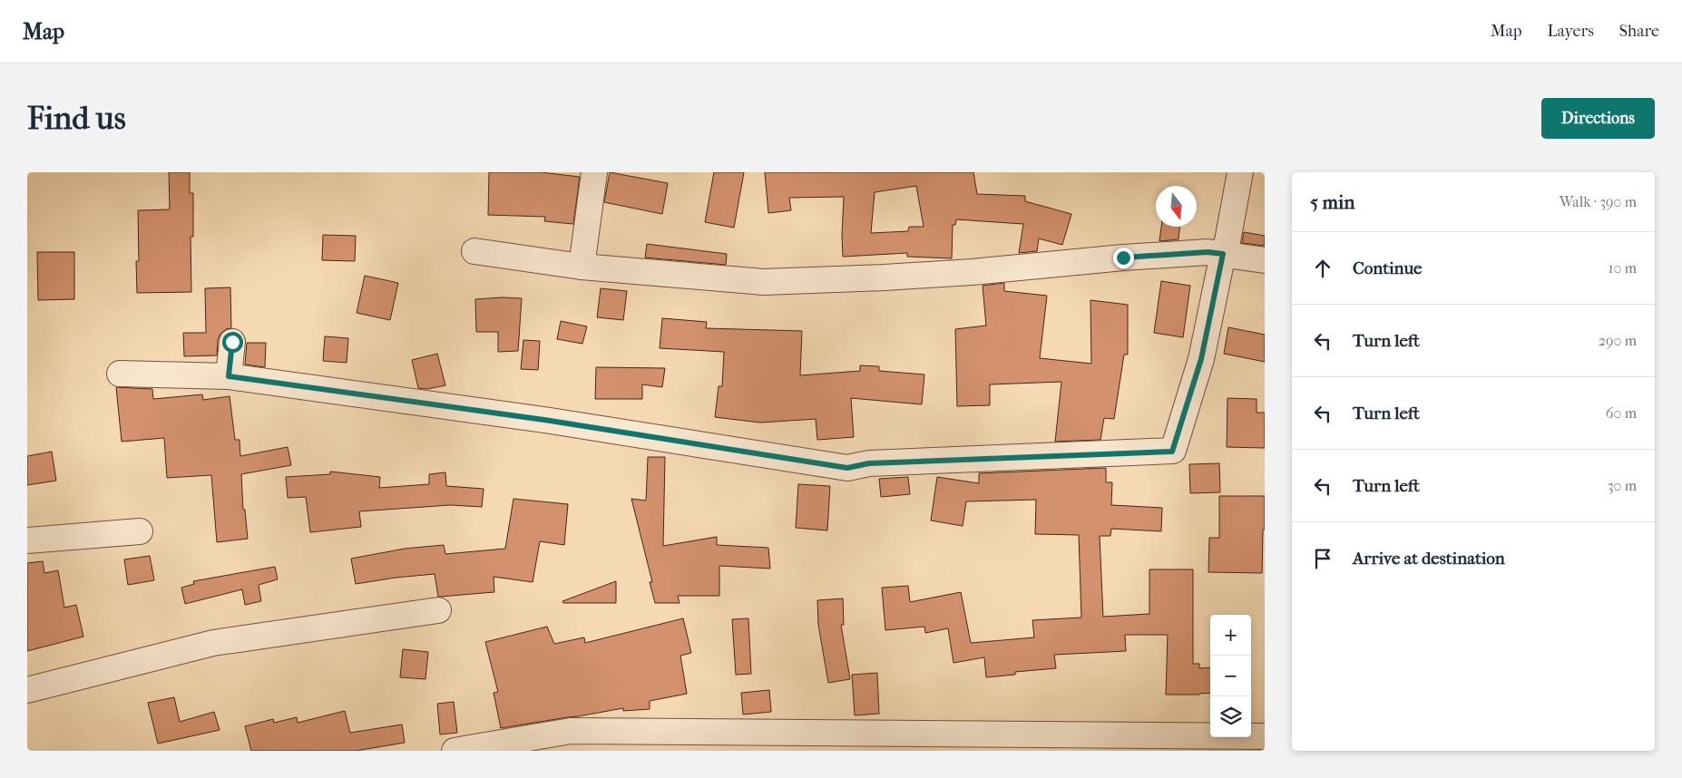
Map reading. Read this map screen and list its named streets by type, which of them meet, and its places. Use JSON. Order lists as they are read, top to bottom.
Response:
{
  "north": "bottom",
  "page": {
    "header": "Map",
    "nav": ["Map", "Layers", "Share"],
    "buttons": "Directions",
    "title": "Find us",
    "heading": ["5 min", "Walk · 390 m"],
    "list": [
      ["Continue", "10 m"],
      ["Turn left", "290 m"],
      ["Turn left", "60 m"],
      ["Turn left", "30 m"],
      "Arrive at destination"
    ],
    "map_buttons": ["+", "−"]
  }
}
